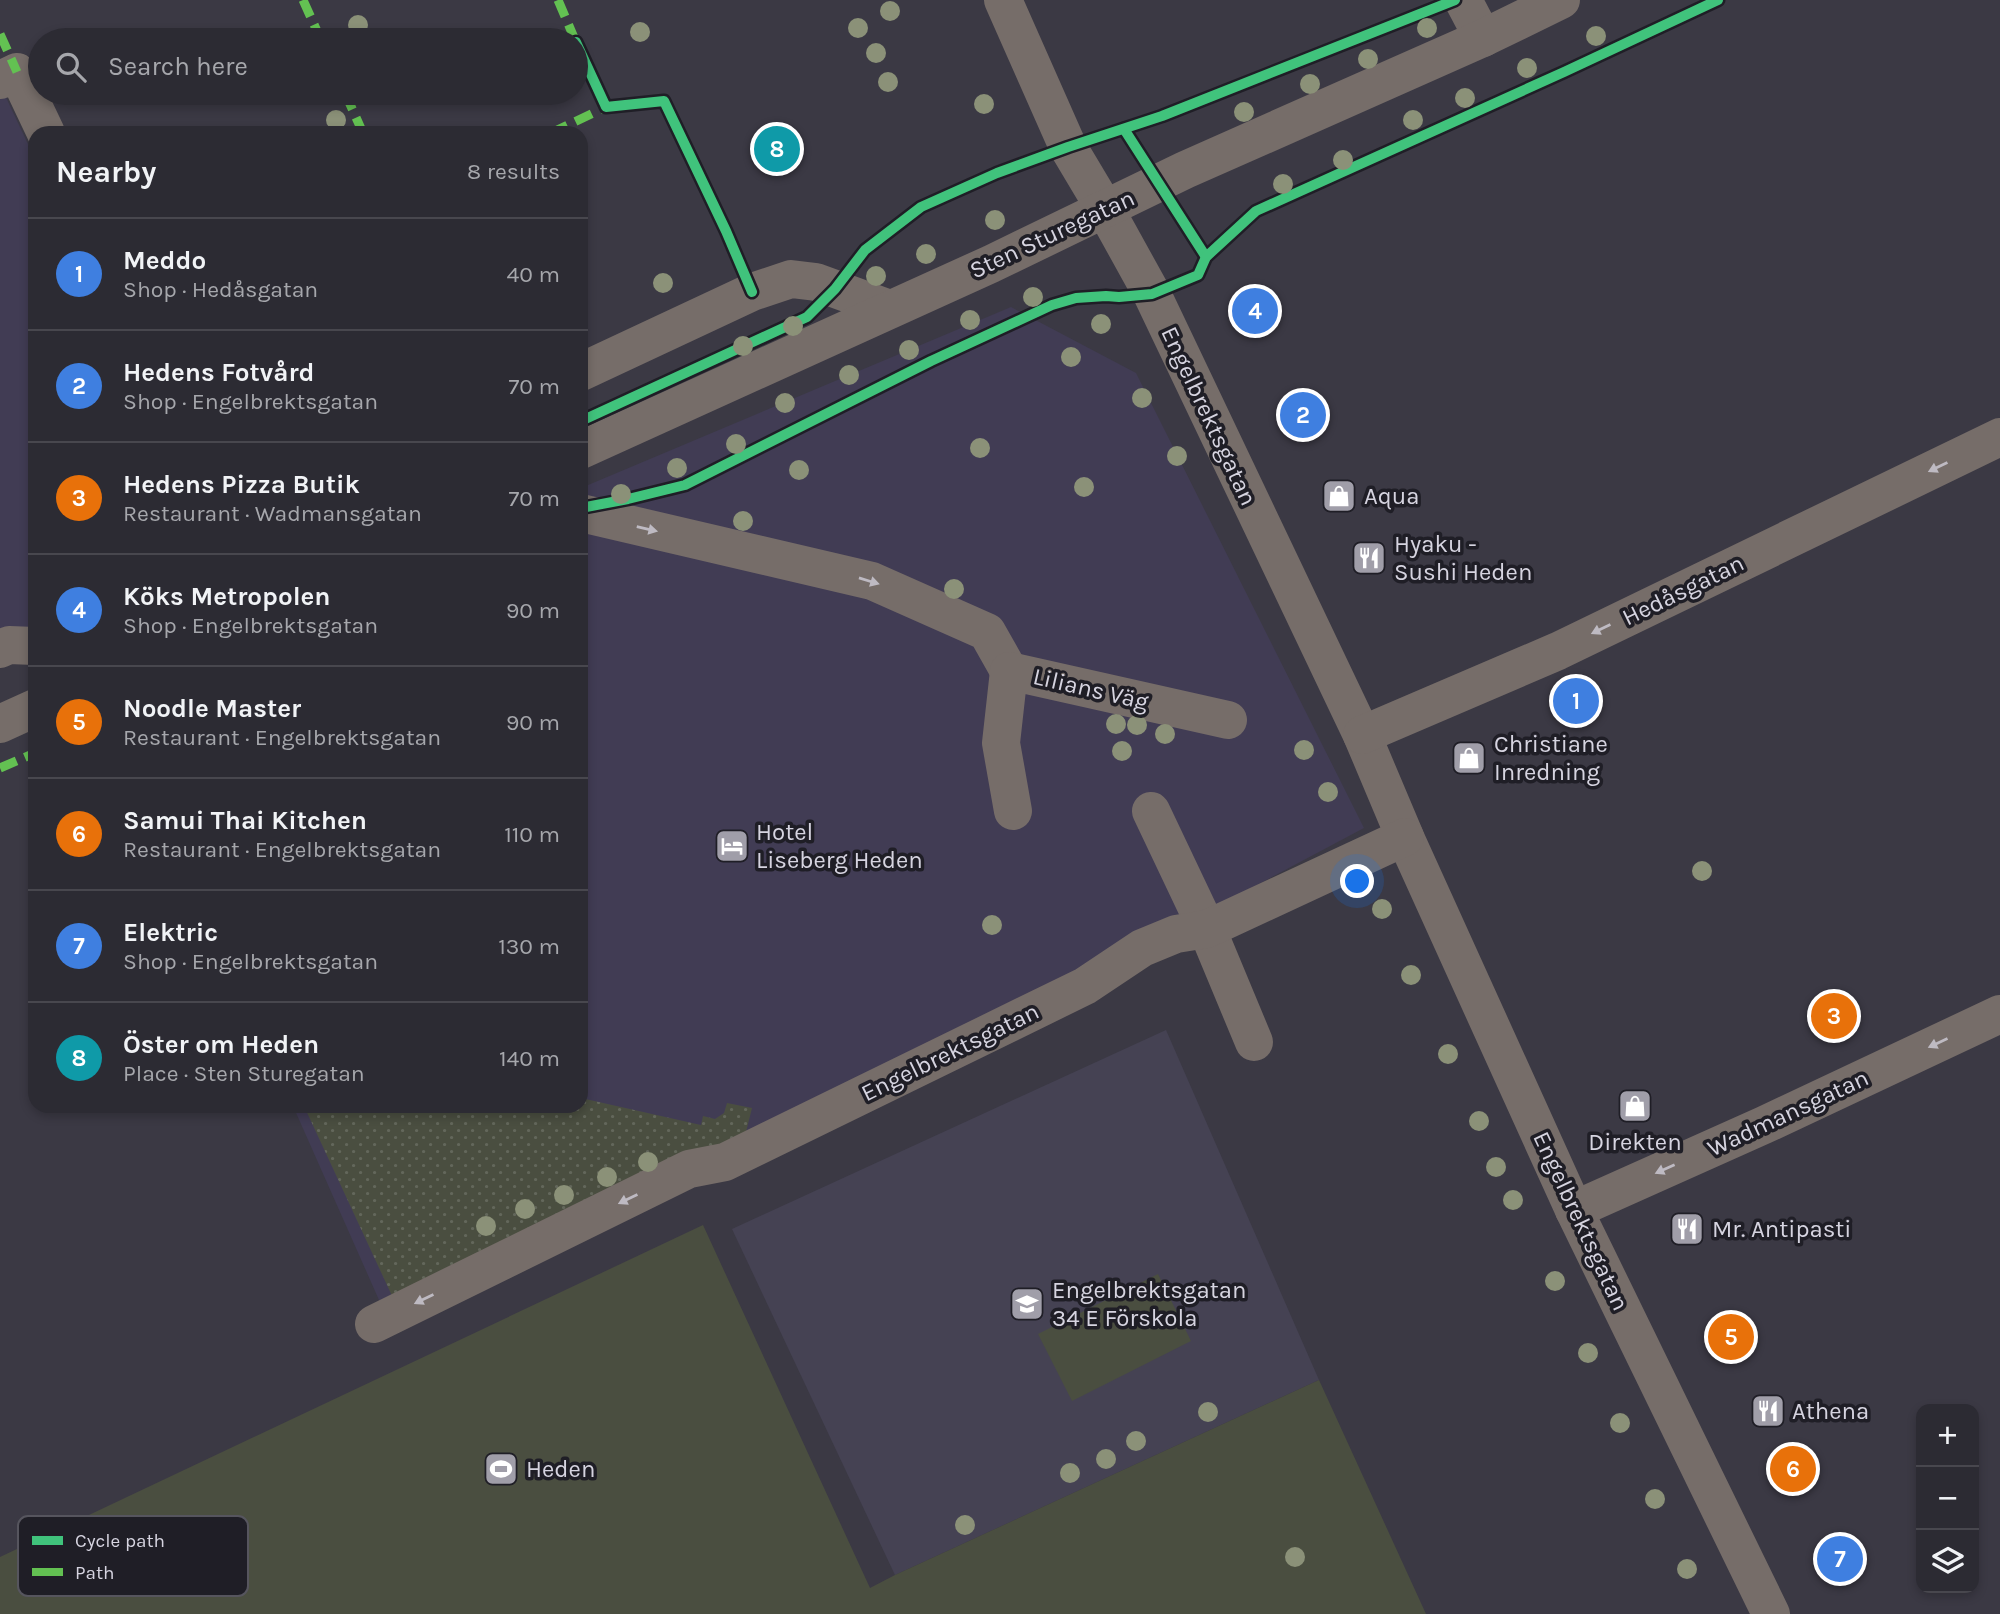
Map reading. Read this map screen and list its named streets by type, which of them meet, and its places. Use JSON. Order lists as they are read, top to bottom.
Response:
{
  "streets": {
    "street": [
      "Sten Sturegatan",
      "Engelbrektsgatan",
      "Hedåsgatan",
      "Lilians Väg",
      "Wadmansgatan"
    ]
  },
  "crossings": [
    ["Sten Sturegatan", "Engelbrektsgatan"],
    ["Engelbrektsgatan", "Hedåsgatan"],
    ["Engelbrektsgatan", "Wadmansgatan"]
  ],
  "one_way": ["Hedåsgatan", "Wadmansgatan"],
  "places": {
    "shop": ["Aqua", "Christiane Inredning", "Direkten"],
    "restaurant": ["Hyaku - Sushi Heden", "Mr. Antipasti", "Athena"],
    "hotel": ["Hotel Liseberg Heden"],
    "school or university": ["Engelbrektsgatan 34 E Förskola"],
    "sports": ["Heden"]
  },
  "legend": ["Cycle path", "Path"],
  "page": {
    "search": "Search here",
    "pins": [
      "8",
      "4",
      "2",
      "1",
      "3",
      "5",
      "6",
      "7"
    ],
    "heading": ["Nearby", "8 results"],
    "list": [
      {
        "mark": "1",
        "name": "Meddo",
        "note": "Shop · Hedåsgatan",
        "value": "40 m"
      },
      {
        "mark": "2",
        "name": "Hedens Fotvård",
        "note": "Shop · Engelbrektsgatan",
        "value": "70 m"
      },
      {
        "mark": "3",
        "name": "Hedens Pizza Butik",
        "note": "Restaurant · Wadmansgatan",
        "value": "70 m"
      },
      {
        "mark": "4",
        "name": "Köks Metropolen",
        "note": "Shop · Engelbrektsgatan",
        "value": "90 m"
      },
      {
        "mark": "5",
        "name": "Noodle Master",
        "note": "Restaurant · Engelbrektsgatan",
        "value": "90 m"
      },
      {
        "mark": "6",
        "name": "Samui Thai Kitchen",
        "note": "Restaurant · Engelbrektsgatan",
        "value": "110 m"
      },
      {
        "mark": "7",
        "name": "Elektric",
        "note": "Shop · Engelbrektsgatan",
        "value": "130 m"
      },
      {
        "mark": "8",
        "name": "Öster om Heden",
        "note": "Place · Sten Sturegatan",
        "value": "140 m"
      }
    ],
    "map_buttons": ["+", "−"]
  }
}
